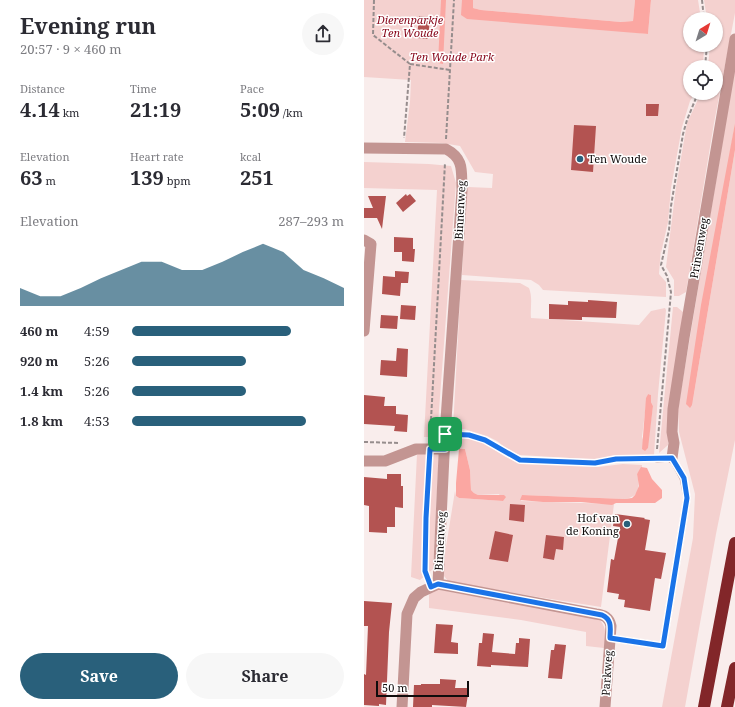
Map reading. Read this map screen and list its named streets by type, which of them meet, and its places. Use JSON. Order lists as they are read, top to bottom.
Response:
{
  "streets": {
    "street": ["Binnenweg", "Prinsenweg", "Parkweg"]
  },
  "crossings": [
    ["Binnenweg", "Parkweg"]
  ],
  "parks": ["Dierenparkje Ten Woude", "Ten Woude Park"],
  "places": ["Ten Woude", "Hof van de Koning"],
  "scale_bar": "50 m",
  "north": "top right",
  "page": {
    "heading": ["Evening run", "20:57 · 9 × 460 m"],
    "stats": [
      ["Distance", "4.14 km"],
      ["Time", "21:19"],
      ["Pace", "5:09 /km"],
      ["Elevation", "63 m"],
      ["Heart rate", "139 bpm"],
      ["kcal", "251"]
    ],
    "chart": ["Elevation", "287–293 m"],
    "list": [
      {
        "name": "460 m",
        "note": "4:59"
      },
      {
        "name": "920 m",
        "note": "5:26"
      },
      {
        "name": "1.4 km",
        "note": "5:26"
      },
      {
        "name": "1.8 km",
        "note": "4:53"
      }
    ],
    "buttons": ["Save", "Share"],
    "scale": "50 m"
  }
}
